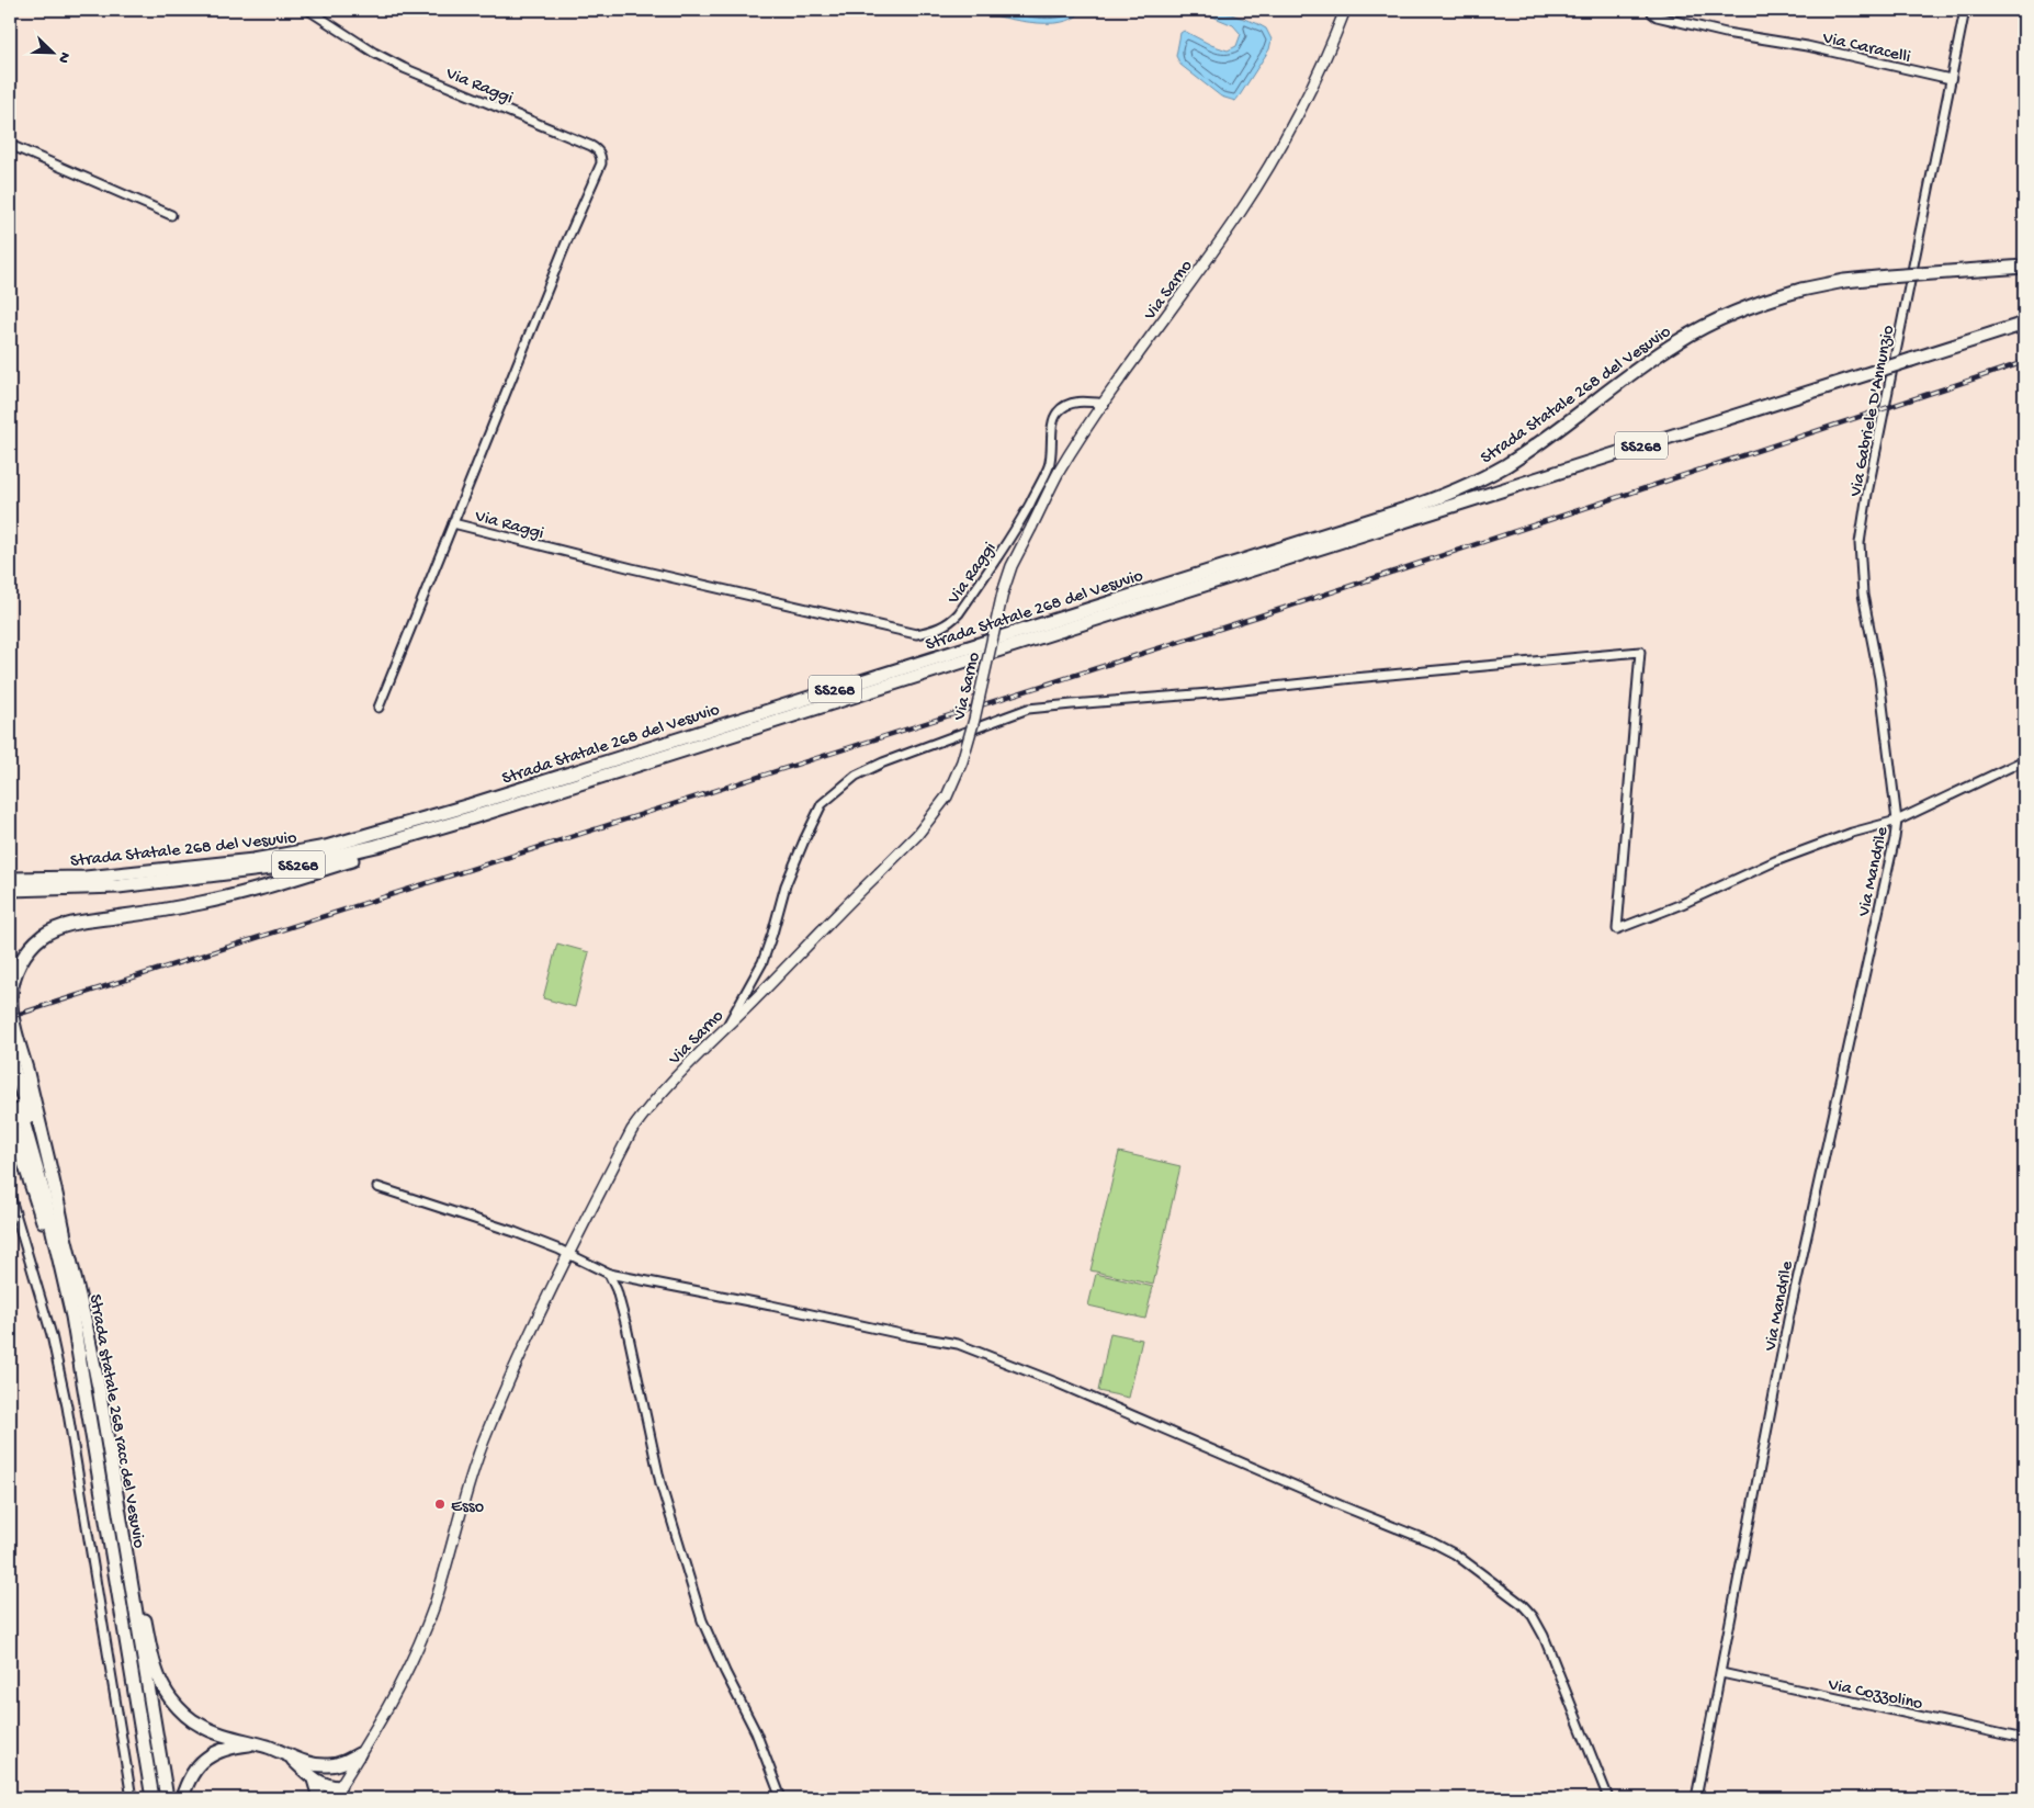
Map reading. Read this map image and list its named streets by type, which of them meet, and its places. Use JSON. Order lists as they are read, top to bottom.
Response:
{
  "streets": {
    "highway": ["Strada Statale 268 del Vesuvio", "SS268", "Strada statale 268 racc del Vesuvio"],
    "street": [
      "Via Caracelli",
      "Via Raggi",
      "Via Sarno",
      "Via Gabriele D'Annunzio",
      "Via Mandrile",
      "Via Cozzolino"
    ]
  },
  "crossings": [
    ["Via Caracelli", "Via Gabriele D'Annunzio"],
    ["Via Raggi", "Via Sarno"],
    ["Via Gabriele D'Annunzio", "Via Mandrile"],
    ["Via Mandrile", "Via Cozzolino"]
  ],
  "places": ["Esso"],
  "north": "bottom right"
}
